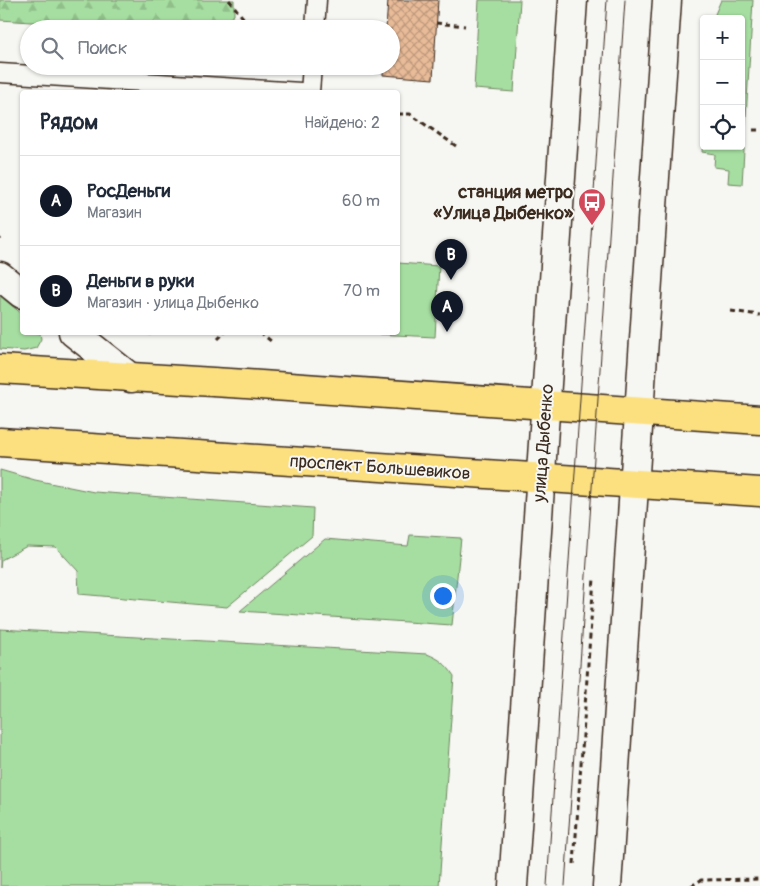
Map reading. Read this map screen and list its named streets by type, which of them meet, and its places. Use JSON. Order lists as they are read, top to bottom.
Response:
{
  "streets": {
    "main road": ["улица Дыбенко", "проспект Большевиков"]
  },
  "crossings": [
    ["улица Дыбенко", "проспект Большевиков"]
  ],
  "places": {
    "bus stop": ["станция метро «Улица Дыбенко»"]
  },
  "page": {
    "map_buttons": ["+", "−"],
    "search": "Поиск",
    "heading": ["Рядом", "Найдено: 2"],
    "list": [
      {
        "mark": "A",
        "name": "РосДеньги",
        "note": "Магазин",
        "value": "60 m"
      },
      {
        "mark": "B",
        "name": "Деньги в руки",
        "note": "Магазин · улица Дыбенко",
        "value": "70 m"
      }
    ],
    "pins": ["B", "A"]
  }
}
